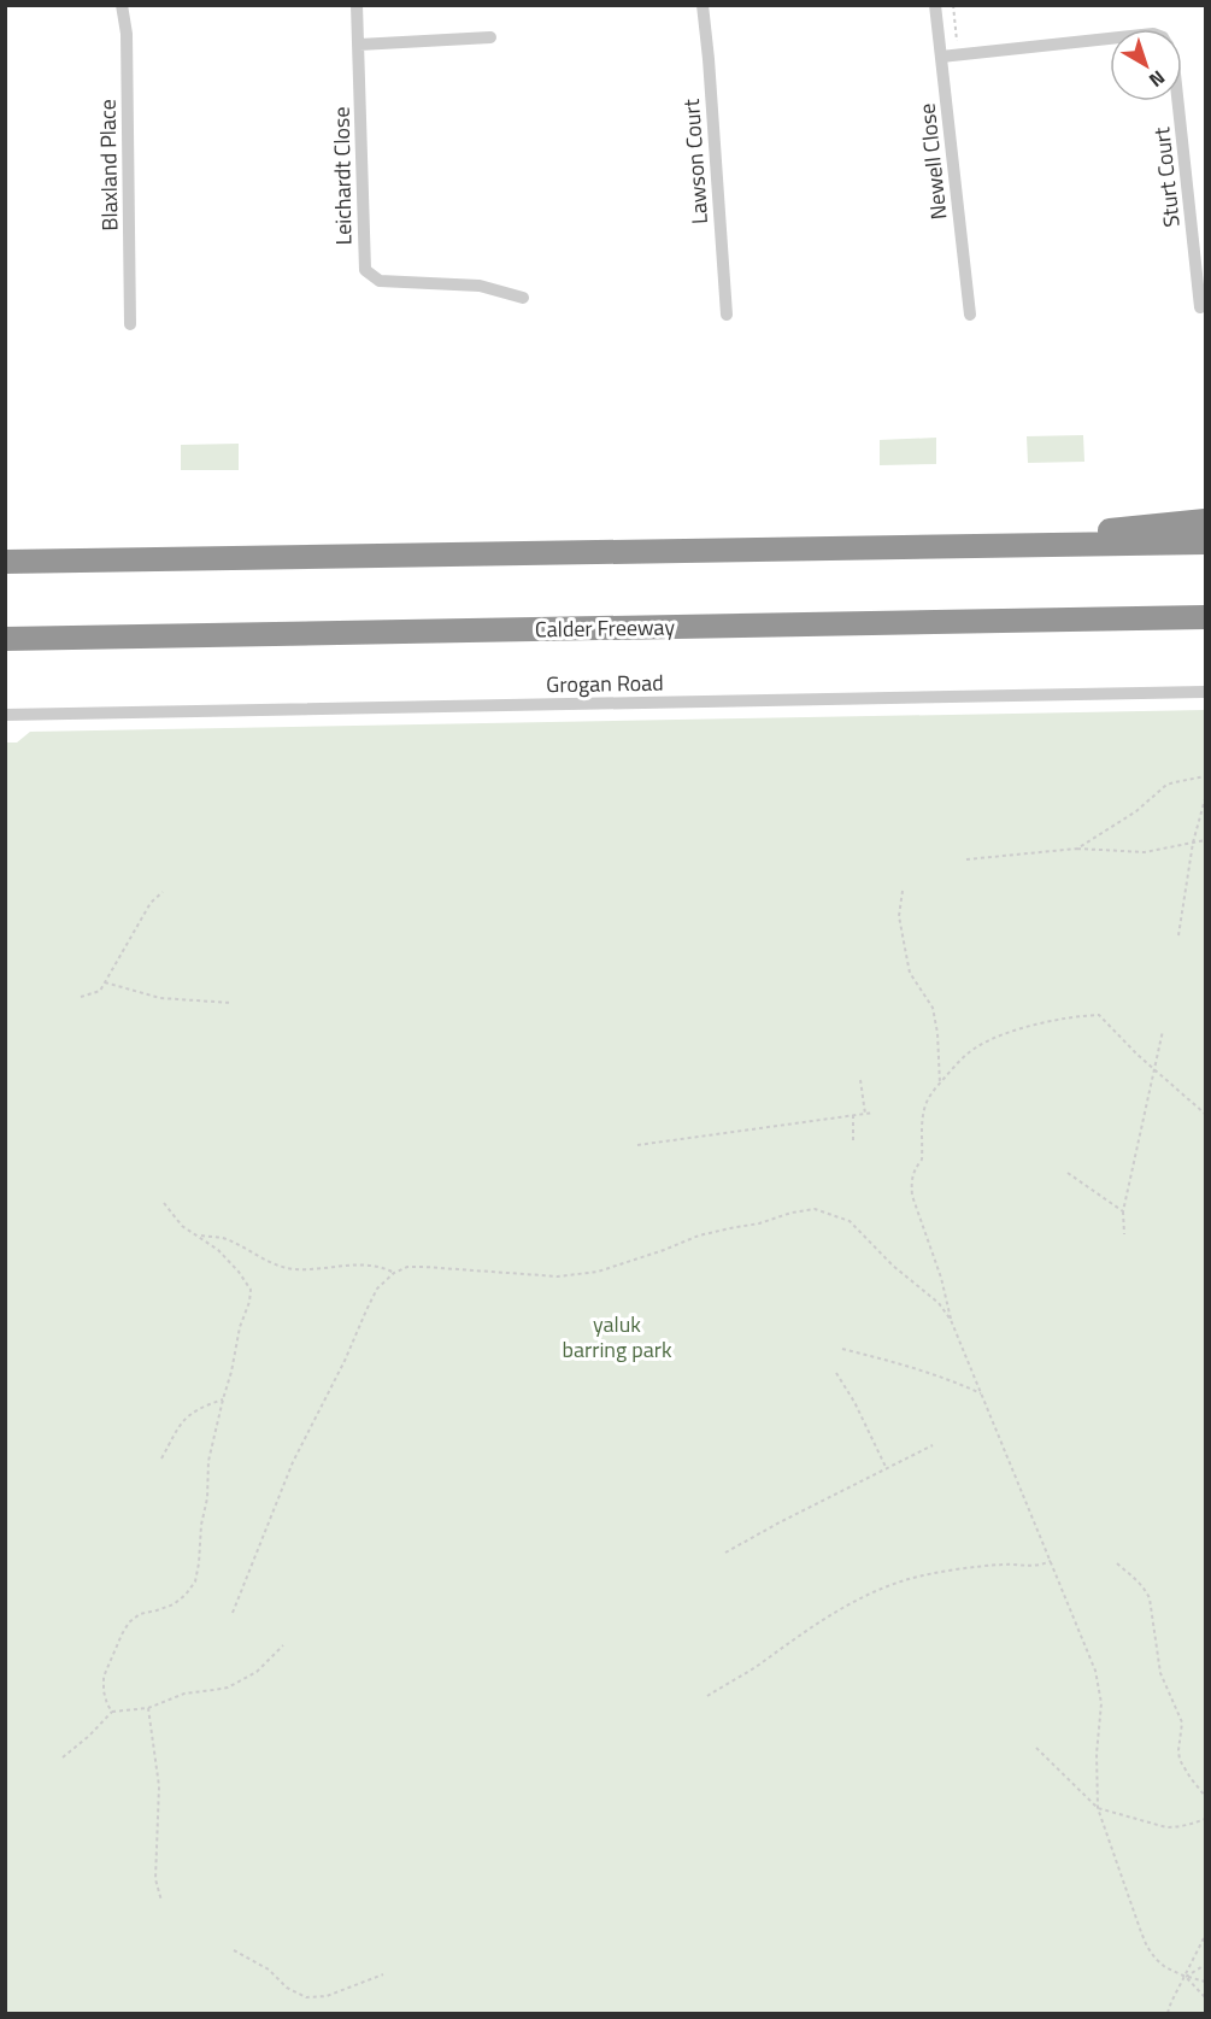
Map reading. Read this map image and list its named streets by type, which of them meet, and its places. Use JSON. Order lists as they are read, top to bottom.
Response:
{
  "streets": {
    "highway": ["Calder Freeway"],
    "street": [
      "Lawson Court",
      "Newell Close",
      "Blaxland Place",
      "Leichardt Close",
      "Sturt Court",
      "Grogan Road"
    ]
  },
  "crossings": [
    ["Newell Close", "Sturt Court"]
  ],
  "parks": ["yaluk barring park"],
  "north": "bottom right"
}
